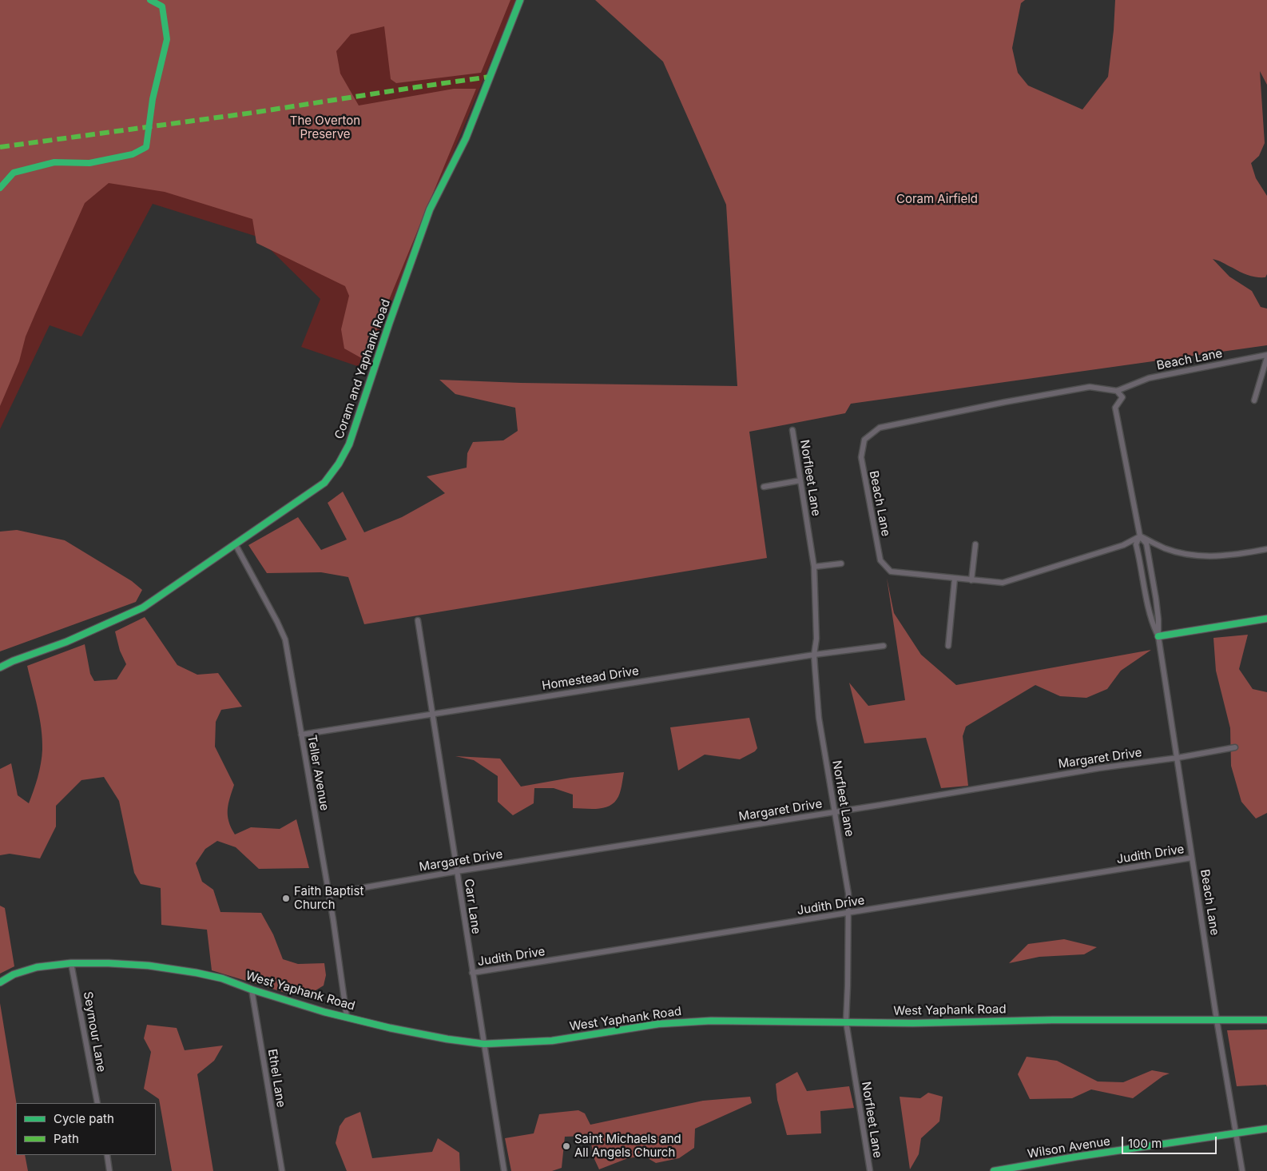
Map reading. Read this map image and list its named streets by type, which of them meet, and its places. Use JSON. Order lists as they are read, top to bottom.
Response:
{
  "streets": {
    "street": [
      "Beach Lane",
      "Coram and Yaphank Road",
      "Norfleet Lane",
      "Homestead Drive",
      "Margaret Drive",
      "Teller Avenue",
      "Judith Drive",
      "Carr Lane",
      "West Yaphank Road",
      "Seymour Lane",
      "Ethel Lane",
      "Wilson Avenue"
    ]
  },
  "crossings": [
    ["Beach Lane", "Margaret Drive"],
    ["Beach Lane", "Judith Drive"],
    ["Beach Lane", "West Yaphank Road"],
    ["Beach Lane", "Wilson Avenue"],
    ["Coram and Yaphank Road", "Teller Avenue"],
    ["Norfleet Lane", "Homestead Drive"],
    ["Norfleet Lane", "Margaret Drive"],
    ["Norfleet Lane", "Judith Drive"],
    ["Norfleet Lane", "West Yaphank Road"],
    ["Homestead Drive", "Teller Avenue"],
    ["Homestead Drive", "Carr Lane"],
    ["Margaret Drive", "Teller Avenue"],
    ["Margaret Drive", "Carr Lane"],
    ["Teller Avenue", "West Yaphank Road"],
    ["Judith Drive", "Carr Lane"],
    ["Carr Lane", "West Yaphank Road"],
    ["West Yaphank Road", "Seymour Lane"],
    ["West Yaphank Road", "Ethel Lane"]
  ],
  "parks": ["The Overton Preserve", "Coram Airfield"],
  "places": ["Faith Baptist Church", "Saint Michaels and All Angels Church"],
  "legend": ["Cycle path", "Path"],
  "scale_bar": "100 m"
}
